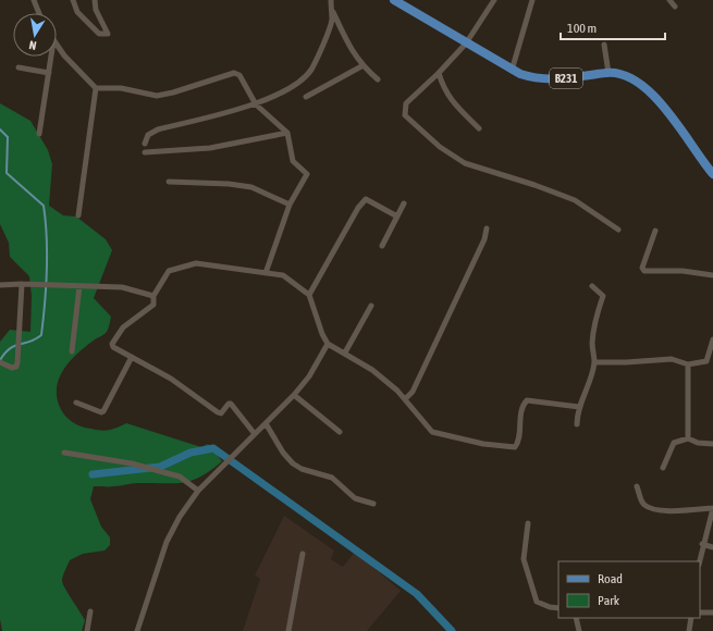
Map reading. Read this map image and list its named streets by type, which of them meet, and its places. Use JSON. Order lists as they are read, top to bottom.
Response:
{
  "streets": {
    "main road": ["B231"]
  },
  "legend": ["Road", "Park"],
  "scale_bar": "100 m",
  "north": "bottom"
}
